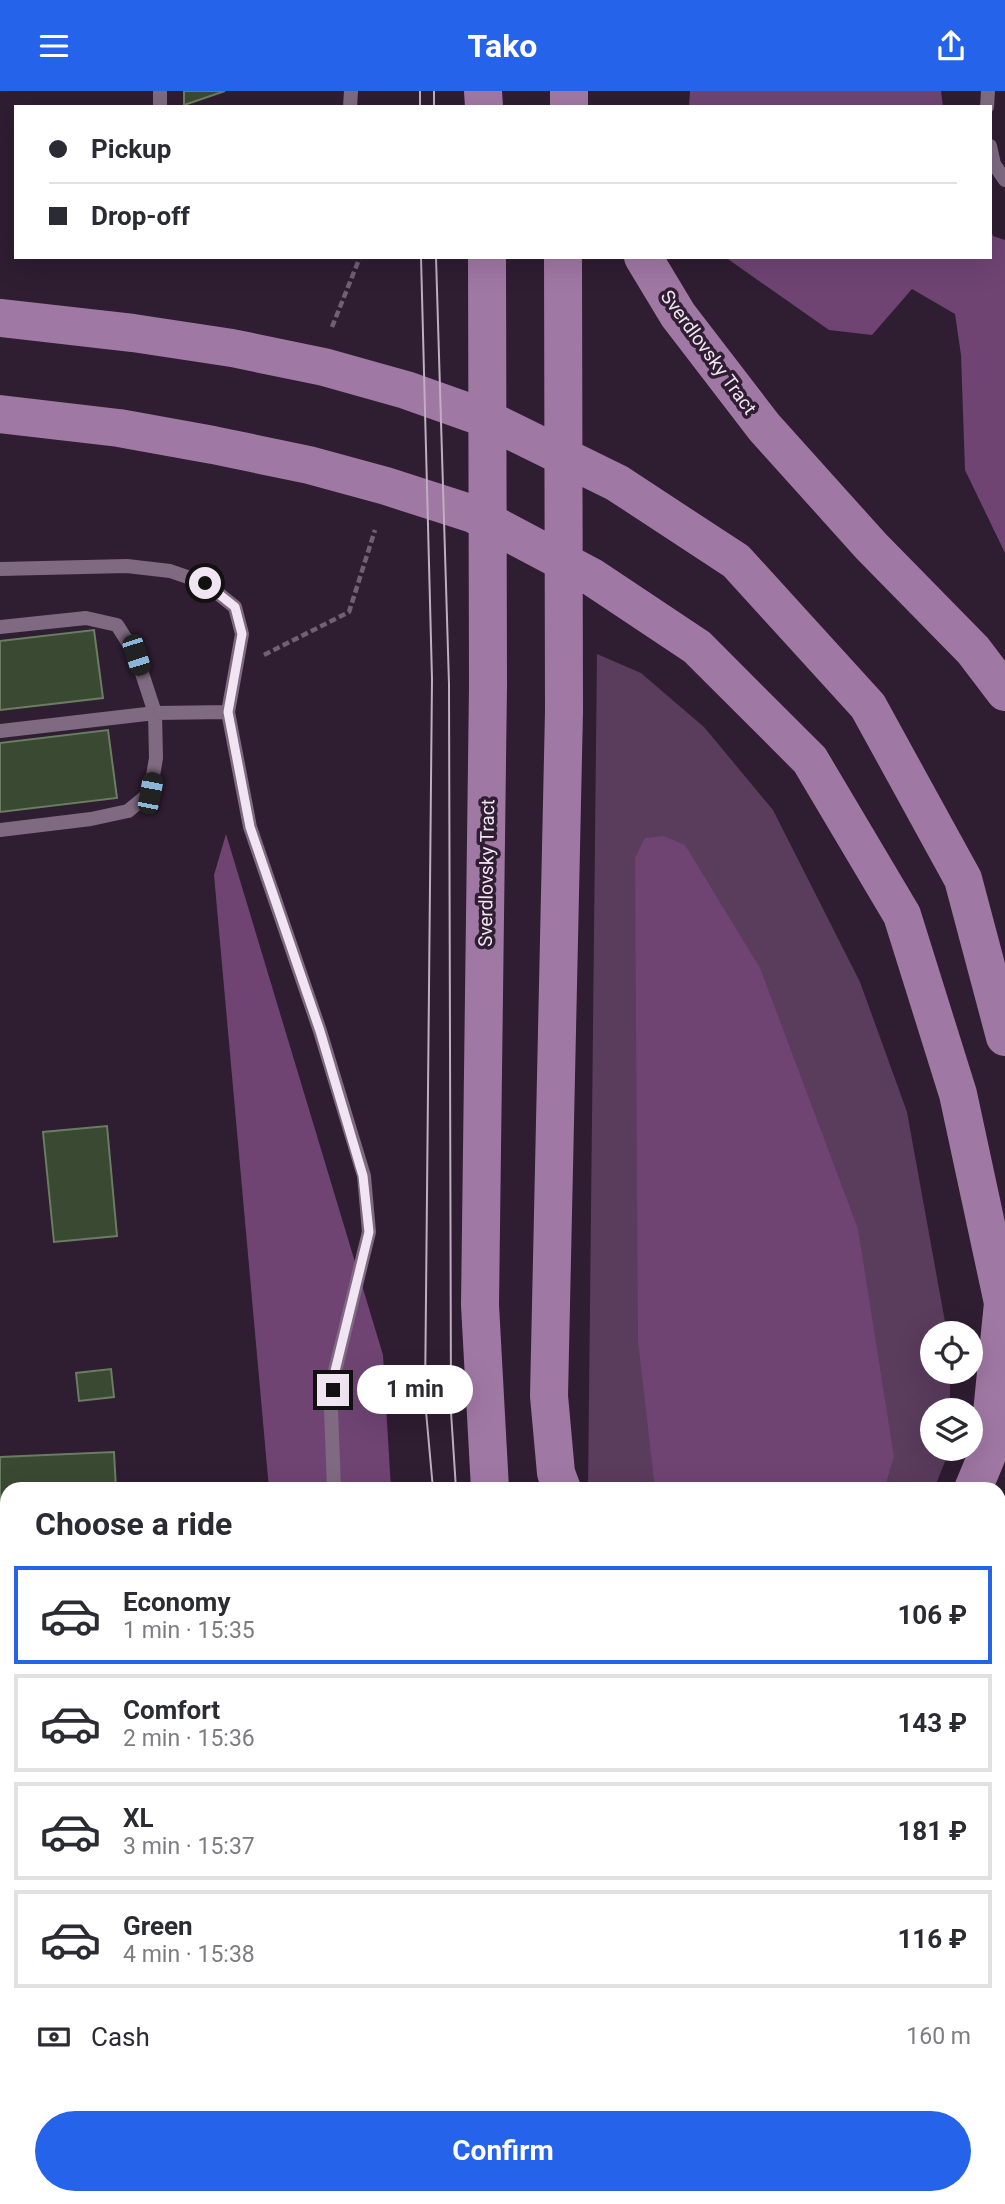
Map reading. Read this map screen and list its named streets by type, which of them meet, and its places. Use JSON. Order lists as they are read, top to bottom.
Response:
{
  "streets": {
    "main road": ["Sverdlovsky Tract"]
  },
  "page": {
    "header": "Tako",
    "banner": ["Pickup", "Drop-off"],
    "bubble": "1 min",
    "heading": "Choose a ride",
    "list": [
      {
        "name": "Economy",
        "note": "1 min · 15:35",
        "value": "106 ₽"
      },
      {
        "name": "Comfort",
        "note": "2 min · 15:36",
        "value": "143 ₽"
      },
      {
        "name": "XL",
        "note": "3 min · 15:37",
        "value": "181 ₽"
      },
      {
        "name": "Green",
        "note": "4 min · 15:38",
        "value": "116 ₽"
      }
    ],
    "pay": ["Cash", "160 m"],
    "buttons": "Confirm"
  }
}
